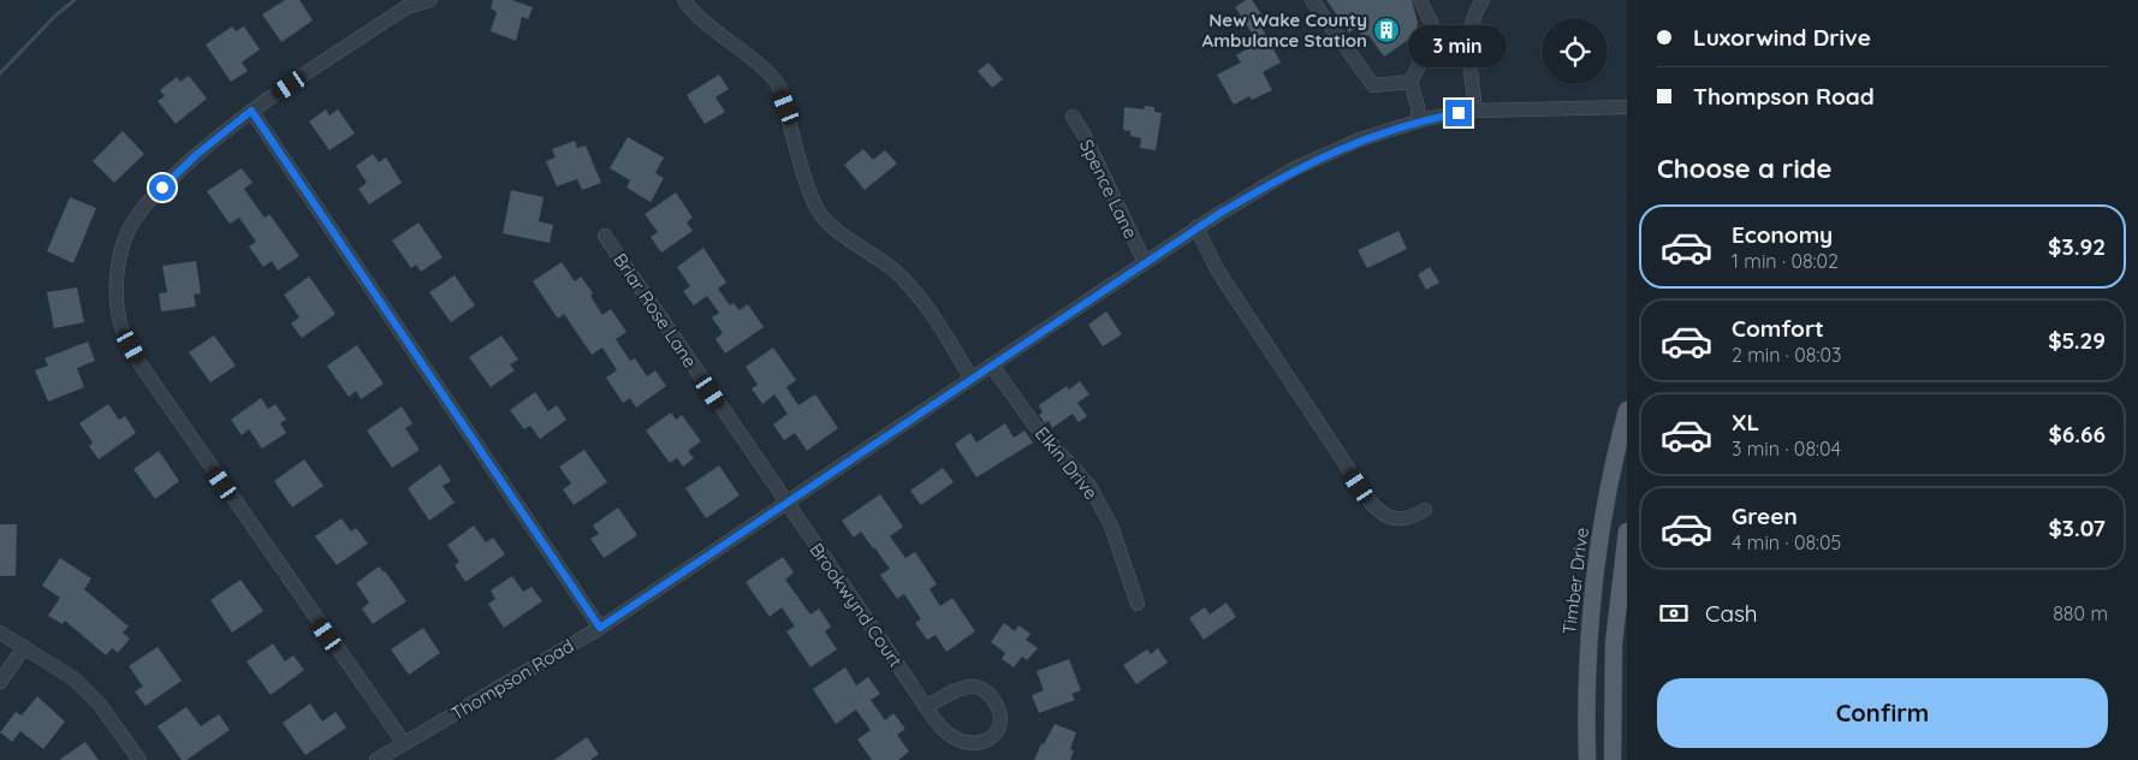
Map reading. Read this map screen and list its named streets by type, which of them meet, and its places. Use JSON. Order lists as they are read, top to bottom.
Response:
{
  "streets": {
    "main road": ["Timber Drive"],
    "street": [
      "Spence Lane",
      "Briar Rose Lane",
      "Elkin Drive",
      "Brookwynd Court",
      "Thompson Road"
    ]
  },
  "crossings": [
    ["Spence Lane", "Thompson Road"],
    ["Briar Rose Lane", "Brookwynd Court"],
    ["Briar Rose Lane", "Thompson Road"],
    ["Elkin Drive", "Thompson Road"],
    ["Brookwynd Court", "Thompson Road"]
  ],
  "places": {
    "building": ["New Wake County Ambulance Station"]
  },
  "page": {
    "banner": ["Luxorwind Drive", "Thompson Road"],
    "bubble": "3 min",
    "heading": "Choose a ride",
    "list": [
      {
        "name": "Economy",
        "note": "1 min · 08:02",
        "value": "$3.92"
      },
      {
        "name": "Comfort",
        "note": "2 min · 08:03",
        "value": "$5.29"
      },
      {
        "name": "XL",
        "note": "3 min · 08:04",
        "value": "$6.66"
      },
      {
        "name": "Green",
        "note": "4 min · 08:05",
        "value": "$3.07"
      }
    ],
    "pay": ["Cash", "880 m"],
    "buttons": "Confirm"
  }
}
